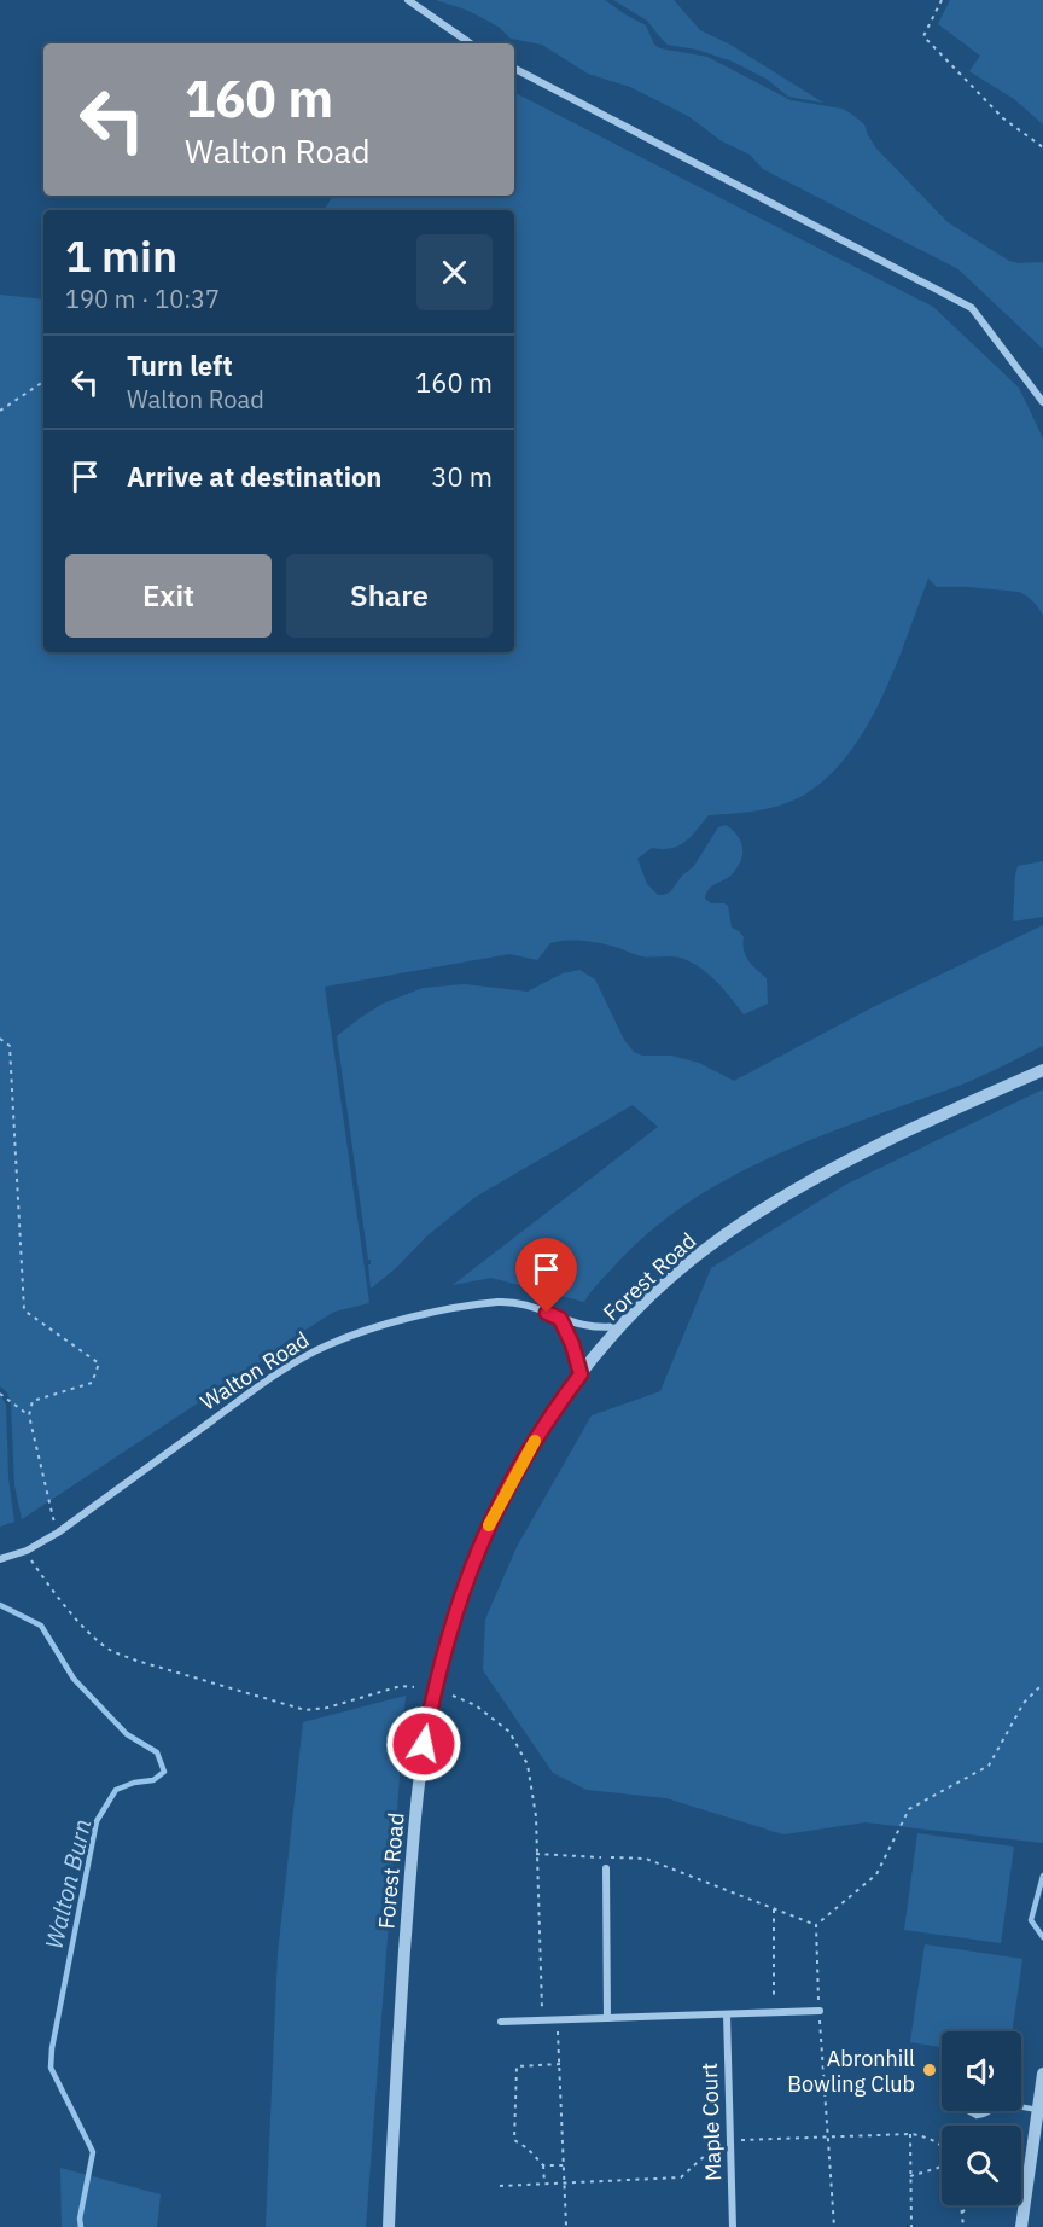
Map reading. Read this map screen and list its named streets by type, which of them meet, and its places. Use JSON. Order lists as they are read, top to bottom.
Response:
{
  "streets": {
    "street": ["Forest Road", "Walton Road", "Maple Court"]
  },
  "crossings": [
    ["Forest Road", "Walton Road"]
  ],
  "water": ["Walton Burn"],
  "places": ["Abronhill Bowling Club"],
  "page": {
    "turn": ["160 m", "Walton Road"],
    "heading": ["1 min", "190 m · 10:37"],
    "list": [
      {
        "name": "Turn left",
        "note": "Walton Road",
        "value": "160 m"
      },
      {
        "name": "Arrive at destination",
        "value": "30 m"
      }
    ],
    "buttons": ["Exit", "Share"]
  }
}
